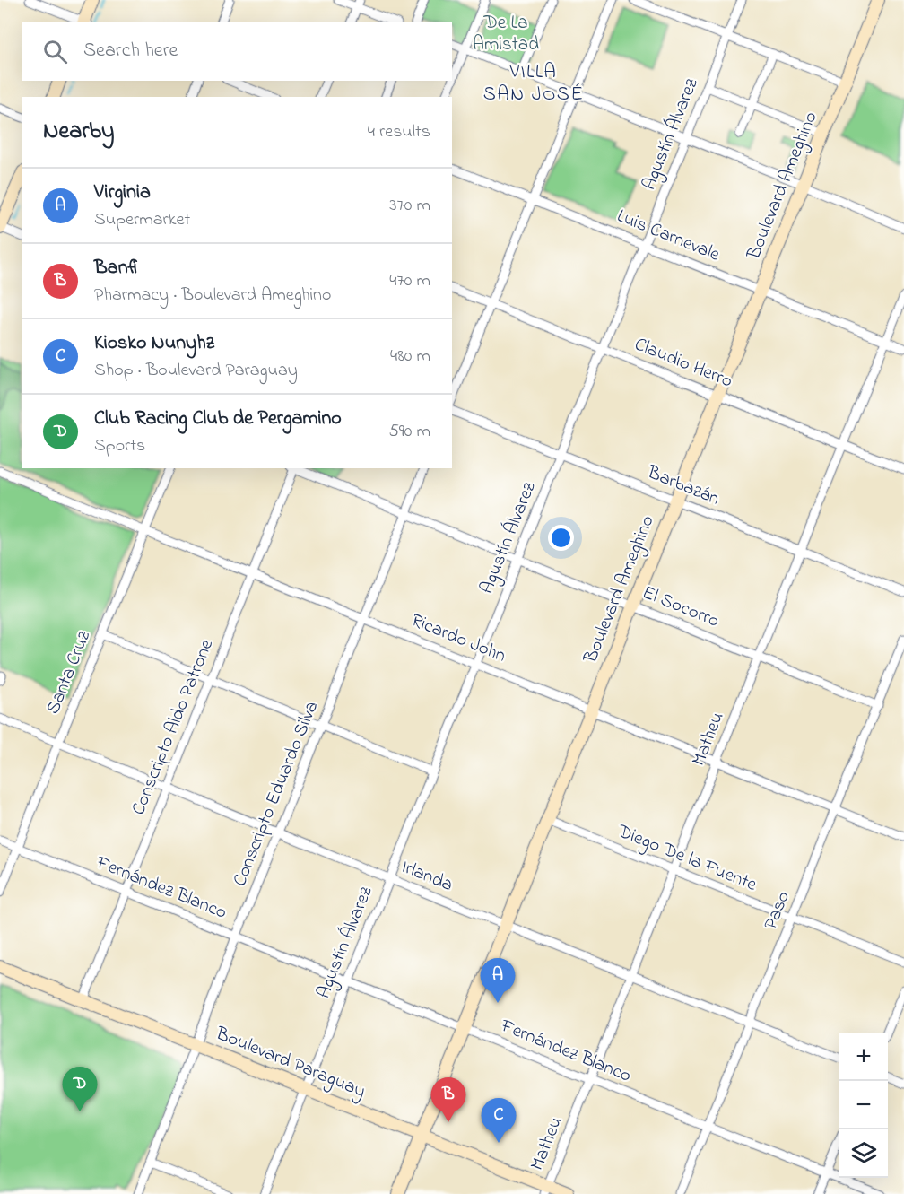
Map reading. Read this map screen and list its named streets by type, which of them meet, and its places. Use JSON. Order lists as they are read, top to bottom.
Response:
{
  "streets": {
    "main road": ["Boulevard Ameghino", "Boulevard Paraguay"],
    "street": [
      "Agustín Álvarez",
      "Luis Carnevale",
      "Claudio Herro",
      "Barbazán",
      "El Socorro",
      "Ricardo John",
      "Santa Cruz",
      "Conscripto Aldo Patrone",
      "Matheu",
      "Conscripto Eduardo Silva",
      "Diego De la Fuente",
      "Irlanda",
      "Fernández Blanco",
      "Paso"
    ]
  },
  "crossings": [
    ["Agustín Álvarez", "Luis Carnevale"],
    ["Agustín Álvarez", "Claudio Herro"],
    ["Agustín Álvarez", "Barbazán"],
    ["Agustín Álvarez", "El Socorro"],
    ["Agustín Álvarez", "Ricardo John"],
    ["Agustín Álvarez", "Irlanda"],
    ["Agustín Álvarez", "Fernández Blanco"],
    ["Agustín Álvarez", "Boulevard Paraguay"],
    ["Boulevard Ameghino", "Luis Carnevale"],
    ["Boulevard Ameghino", "Claudio Herro"],
    ["Boulevard Ameghino", "Barbazán"],
    ["Boulevard Ameghino", "El Socorro"],
    ["Boulevard Ameghino", "Ricardo John"],
    ["Boulevard Ameghino", "Diego De la Fuente"],
    ["Boulevard Ameghino", "Irlanda"],
    ["Boulevard Ameghino", "Fernández Blanco"],
    ["Boulevard Ameghino", "Boulevard Paraguay"],
    ["Luis Carnevale", "Matheu"],
    ["Claudio Herro", "Matheu"],
    ["Barbazán", "Matheu"],
    ["El Socorro", "Matheu"],
    ["El Socorro", "Conscripto Eduardo Silva"],
    ["El Socorro", "Paso"],
    ["Ricardo John", "Santa Cruz"],
    ["Ricardo John", "Conscripto Aldo Patrone"],
    ["Ricardo John", "Matheu"],
    ["Ricardo John", "Conscripto Eduardo Silva"],
    ["Ricardo John", "Paso"],
    ["Santa Cruz", "Irlanda"],
    ["Santa Cruz", "Fernández Blanco"],
    ["Conscripto Aldo Patrone", "Irlanda"],
    ["Conscripto Aldo Patrone", "Fernández Blanco"],
    ["Conscripto Aldo Patrone", "Boulevard Paraguay"],
    ["Matheu", "Diego De la Fuente"],
    ["Matheu", "Irlanda"],
    ["Matheu", "Fernández Blanco"],
    ["Matheu", "Boulevard Paraguay"],
    ["Conscripto Eduardo Silva", "Irlanda"],
    ["Conscripto Eduardo Silva", "Fernández Blanco"],
    ["Conscripto Eduardo Silva", "Boulevard Paraguay"],
    ["Diego De la Fuente", "Paso"],
    ["Irlanda", "Paso"],
    ["Fernández Blanco", "Paso"]
  ],
  "districts": ["VILLA SAN JOSÉ"],
  "parks": ["De La Amistad"],
  "page": {
    "search": "Search here",
    "heading": ["Nearby", "4 results"],
    "list": [
      {
        "mark": "A",
        "name": "Virginia",
        "note": "Supermarket",
        "value": "370 m"
      },
      {
        "mark": "B",
        "name": "Banfi",
        "note": "Pharmacy · Boulevard Ameghino",
        "value": "470 m"
      },
      {
        "mark": "C",
        "name": "Kiosko Nunyhz",
        "note": "Shop · Boulevard Paraguay",
        "value": "480 m"
      },
      {
        "mark": "D",
        "name": "Club Racing Club de Pergamino",
        "note": "Sports",
        "value": "590 m"
      }
    ],
    "pins": [
      "A",
      "D",
      "B",
      "C"
    ],
    "map_buttons": ["+", "−"]
  }
}
